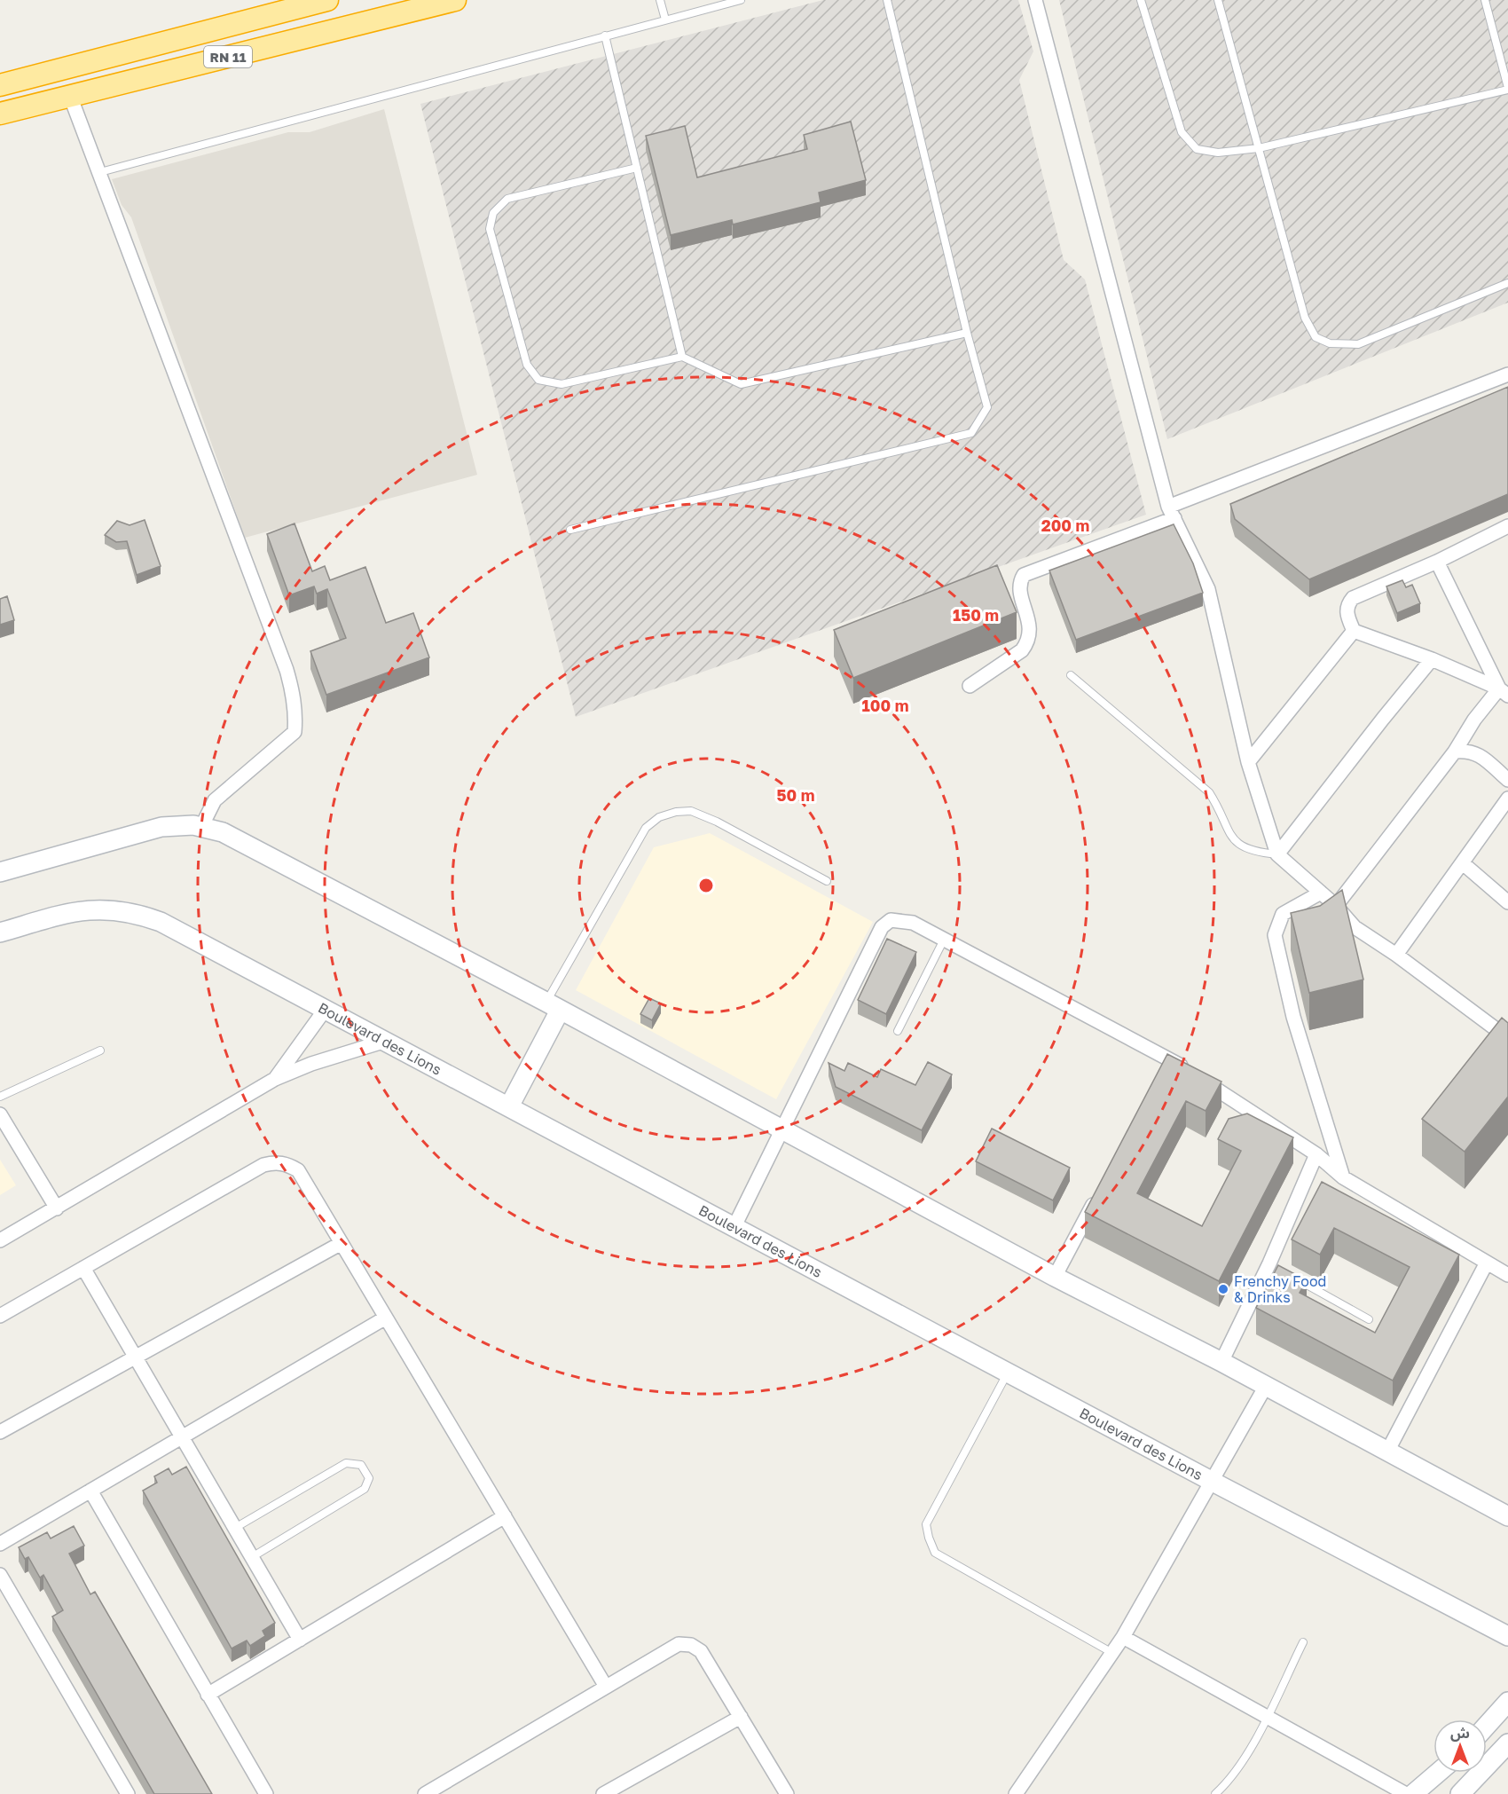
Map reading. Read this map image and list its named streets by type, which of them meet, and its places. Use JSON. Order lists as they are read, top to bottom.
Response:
{
  "streets": {
    "highway": ["RN 11"],
    "main road": ["Boulevard des Lions"]
  },
  "places": ["Frenchy Food & Drinks"],
  "north": "top",
  "rings": [
    "200 m",
    "150 m",
    "100 m",
    "50 m"
  ]
}
